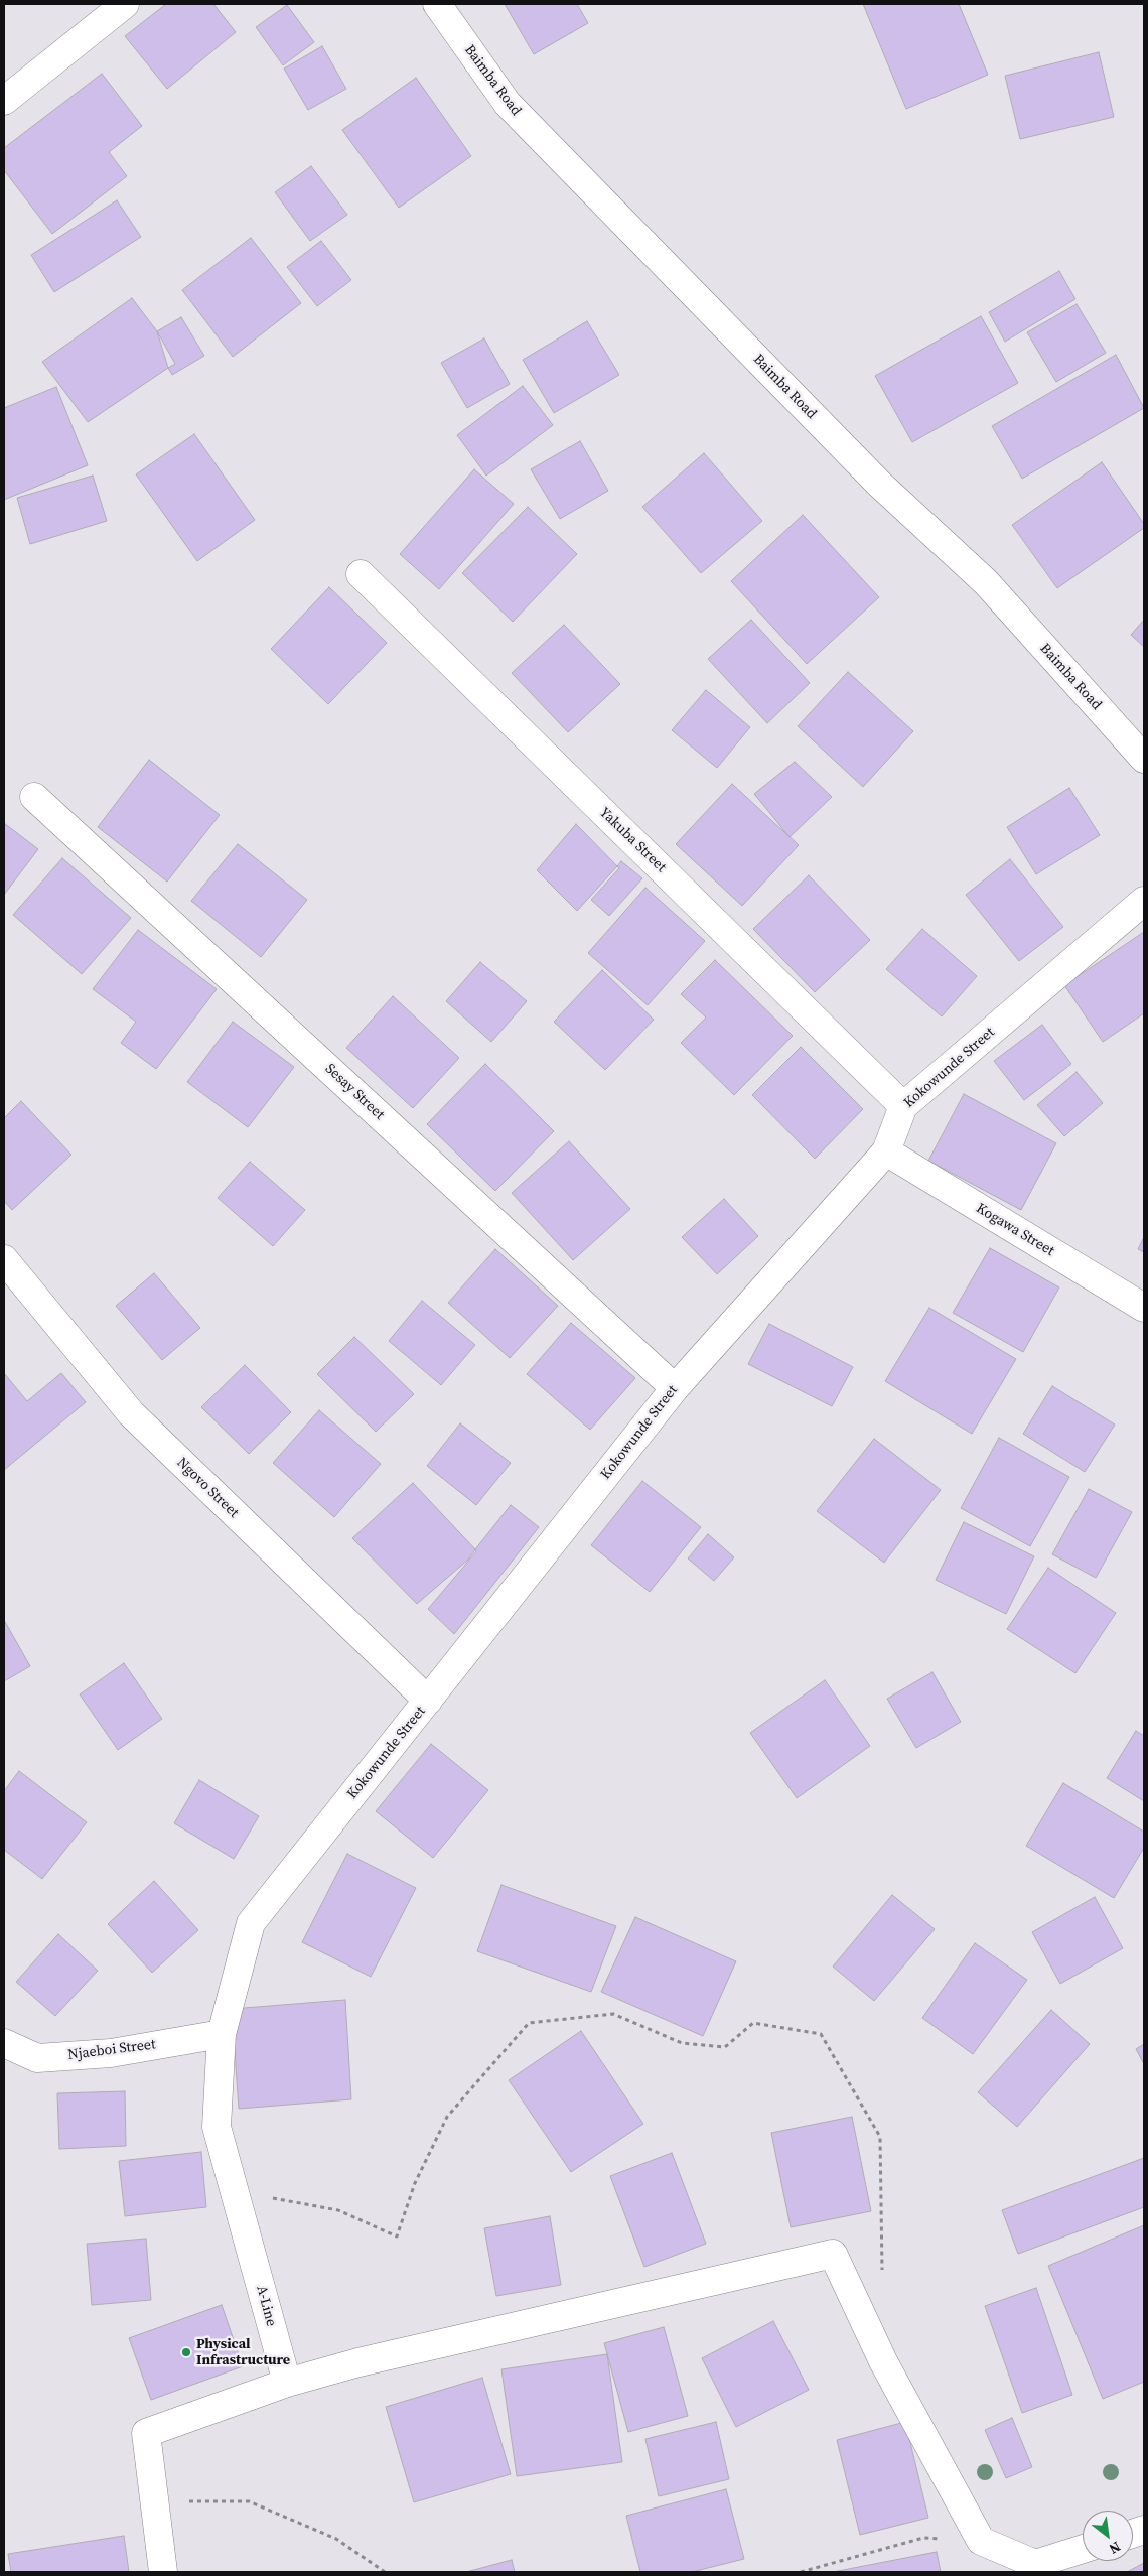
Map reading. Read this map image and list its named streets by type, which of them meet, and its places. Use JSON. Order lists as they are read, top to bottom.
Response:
{
  "streets": {
    "street": [
      "Baimba Road",
      "Yakuba Street",
      "Kokowunde Street",
      "Sesay Street",
      "Kogawa Street",
      "Ngovo Street",
      "Njaeboi Street",
      "A-Line"
    ]
  },
  "crossings": [
    ["Yakuba Street", "Kokowunde Street"],
    ["Kokowunde Street", "Sesay Street"],
    ["Kokowunde Street", "Kogawa Street"],
    ["Kokowunde Street", "Ngovo Street"],
    ["Kokowunde Street", "Njaeboi Street"],
    ["Kokowunde Street", "A-Line"],
    ["Njaeboi Street", "A-Line"]
  ],
  "places": ["Physical Infrastructure"],
  "north": "bottom right"
}
